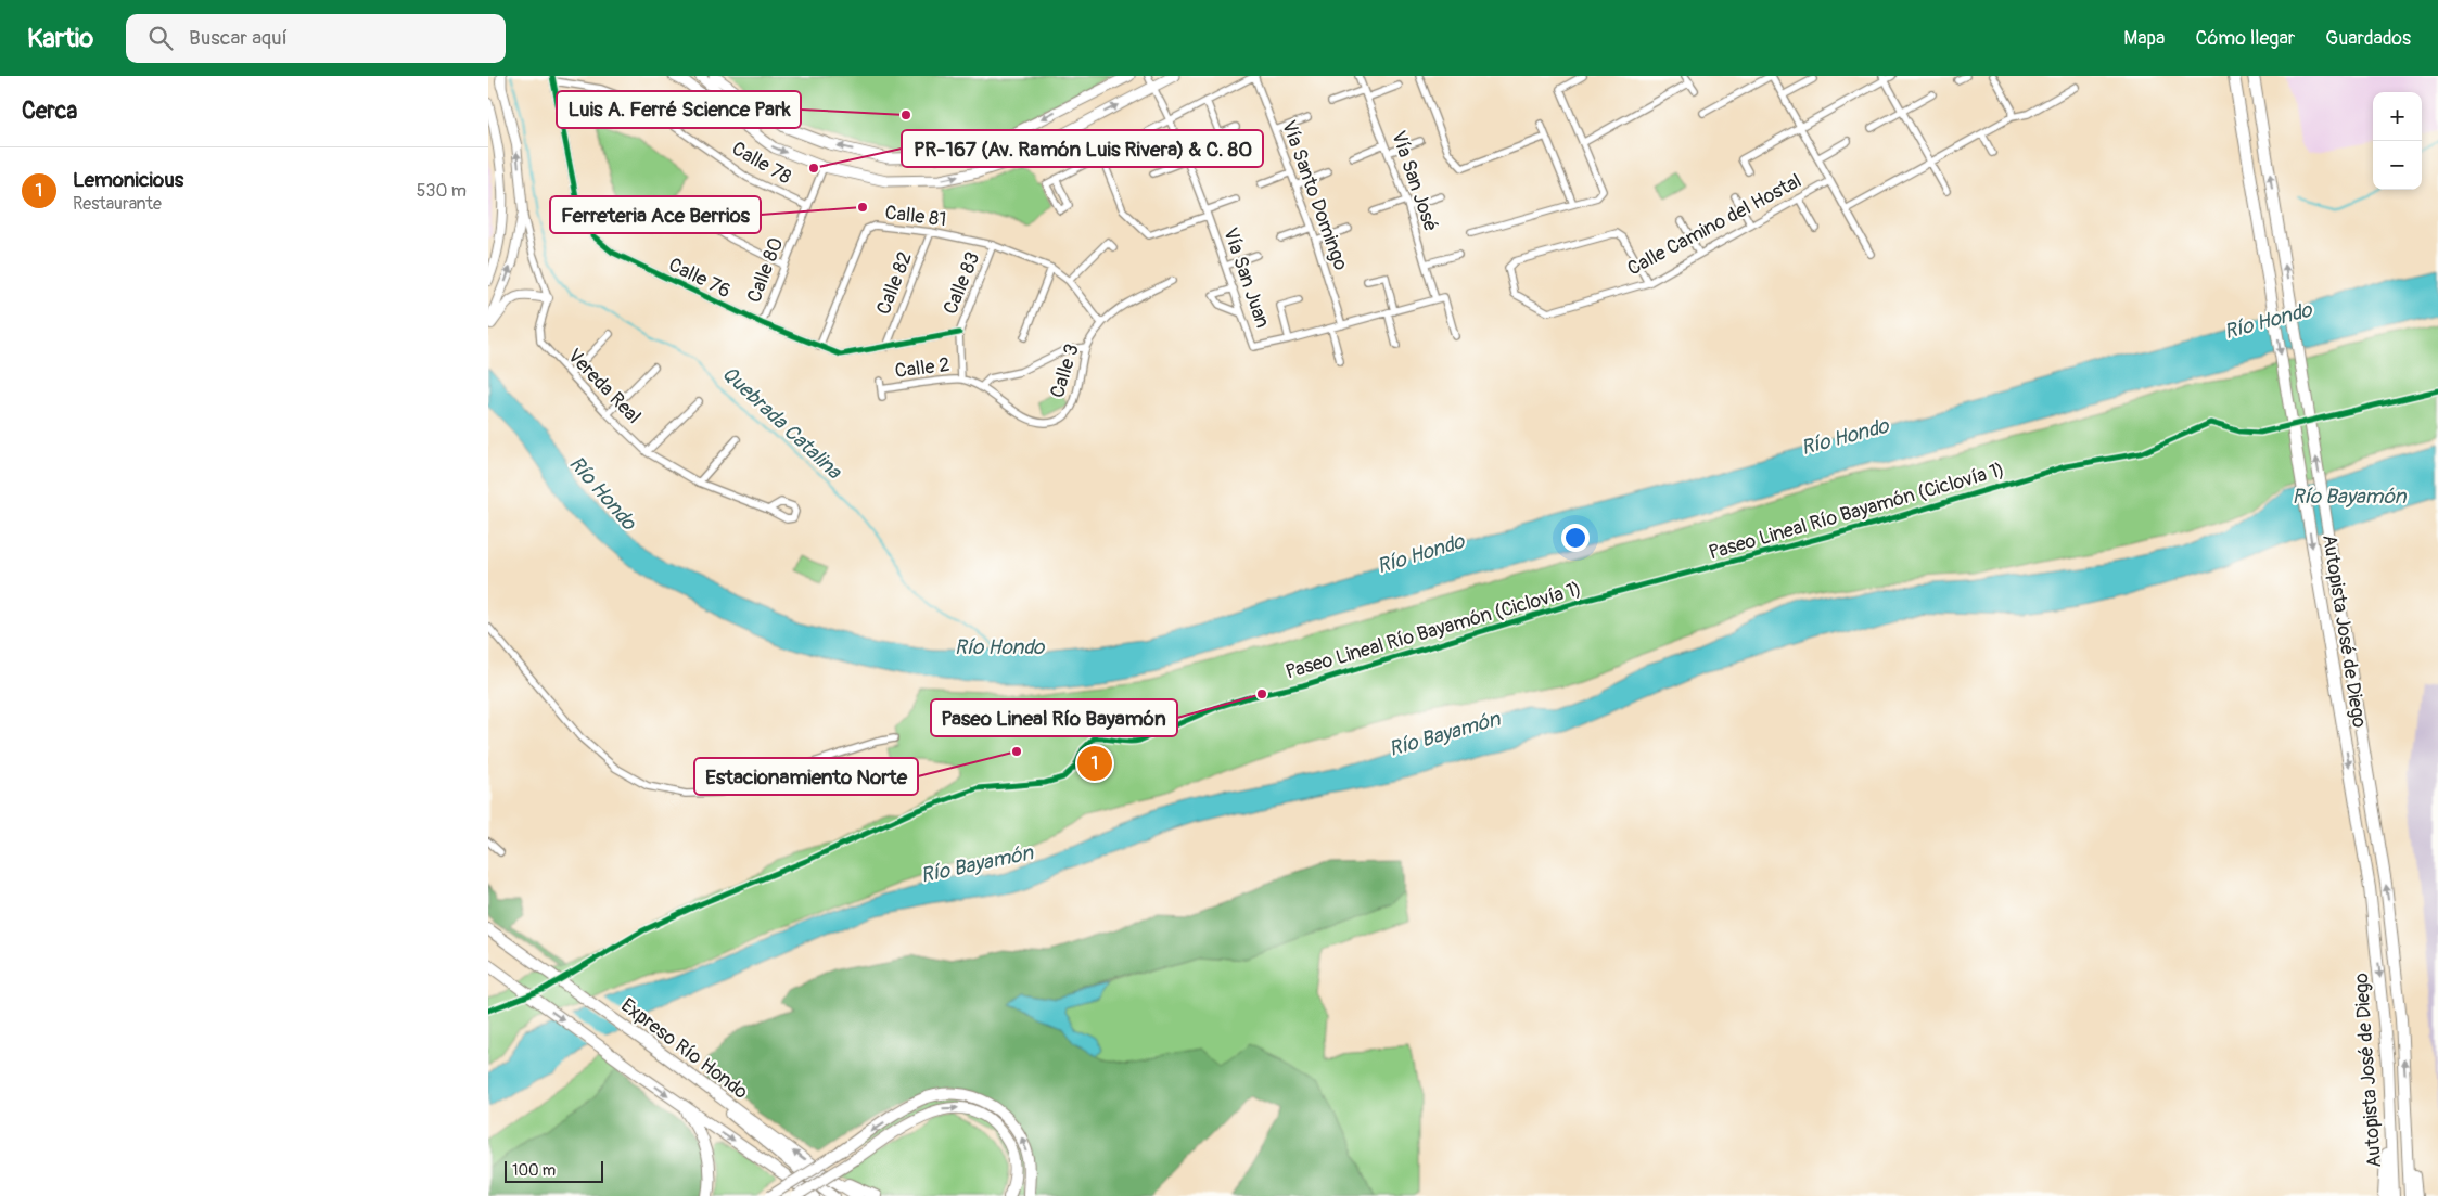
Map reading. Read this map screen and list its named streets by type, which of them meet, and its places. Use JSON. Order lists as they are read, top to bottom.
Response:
{
  "streets": {
    "highway": ["Autopista José de Diego", "Expreso Río Hondo"],
    "street": [
      "Calle 78",
      "Vía San José",
      "Vía Santo Domingo",
      "Calle 81",
      "Calle Camino del Hostal",
      "Calle 80",
      "Calle 76",
      "Vía San Juan",
      "Calle 82",
      "Calle 83",
      "Calle 2",
      "Calle 3",
      "Vereda Real"
    ],
    "cycle path": ["Paseo Lineal Río Bayamón (Ciclovía 1)"]
  },
  "crossings": [
    ["Calle 78", "Calle 80"],
    ["Calle 78", "Calle 76"],
    ["Vía San José", "Vía San Juan"],
    ["Vía Santo Domingo", "Vía San Juan"],
    ["Calle 81", "Calle 76"],
    ["Calle 81", "Calle 82"],
    ["Calle 81", "Calle 83"],
    ["Calle 81", "Calle 3"],
    ["Calle 80", "Calle 76"],
    ["Calle 76", "Calle 82"],
    ["Calle 76", "Calle 83"],
    ["Calle 2", "Calle 3"]
  ],
  "water": ["Río Hondo", "Quebrada Catalina", "Río Bayamón"],
  "places": [
    "Luis A. Ferré Science Park",
    "PR-167 (Av. Ramón Luis Rivera) & C. 80",
    "Ferreteria Ace Berrios",
    "Paseo Lineal Río Bayamón",
    "Estacionamiento Norte"
  ],
  "scale_bar": "100 m",
  "page": {
    "header": "Kartio",
    "search": "Buscar aquí",
    "nav": ["Mapa", "Cómo llegar", "Guardados"],
    "heading": "Cerca",
    "map_buttons": ["+", "−"],
    "list": [
      {
        "mark": "1",
        "name": "Lemonicious",
        "note": "Restaurante",
        "value": "530 m"
      }
    ],
    "pins": "1",
    "scale": "100 m"
  }
}
